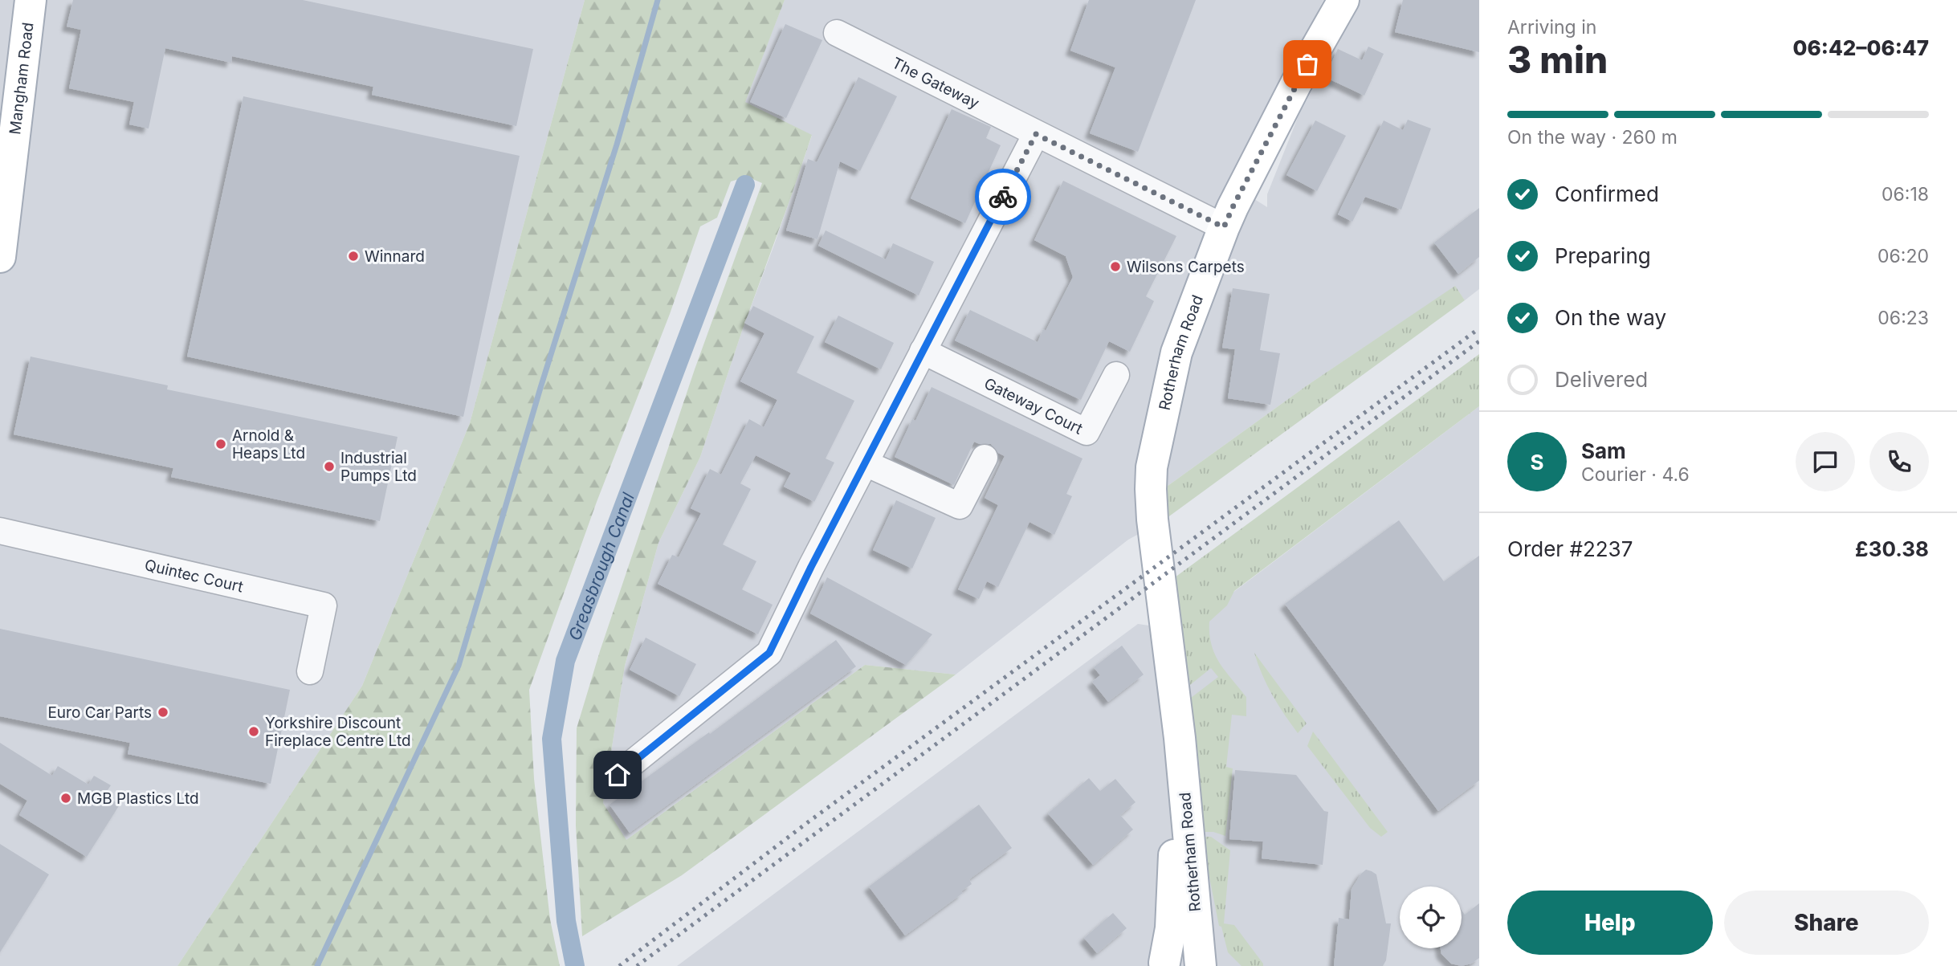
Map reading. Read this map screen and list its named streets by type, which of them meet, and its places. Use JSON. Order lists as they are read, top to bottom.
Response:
{
  "streets": {
    "main road": ["Mangham Road", "Rotherham Road"],
    "street": ["The Gateway", "Gateway Court", "Quintec Court"]
  },
  "crossings": [
    ["The Gateway", "Rotherham Road"]
  ],
  "water": ["Greasbrough Canal"],
  "places": [
    "Winnard",
    "Wilsons Carpets",
    "Arnold & Heaps Ltd",
    "Industrial Pumps Ltd",
    "Euro Car Parts",
    "Yorkshire Discount Fireplace Centre Ltd",
    "MGB Plastics Ltd"
  ],
  "page": {
    "heading": ["3 min", "Arriving in", "06:42–06:47"],
    "panel": [
      "Sam",
      "Courier · 4.6",
      "Order #2237",
      "£30.38"
    ],
    "bar": "On the way · 260 m",
    "list": [
      ["Confirmed", "06:18"],
      ["Preparing", "06:20"],
      ["On the way", "06:23"],
      "Delivered"
    ],
    "round": "S",
    "buttons": ["Help", "Share"]
  }
}
